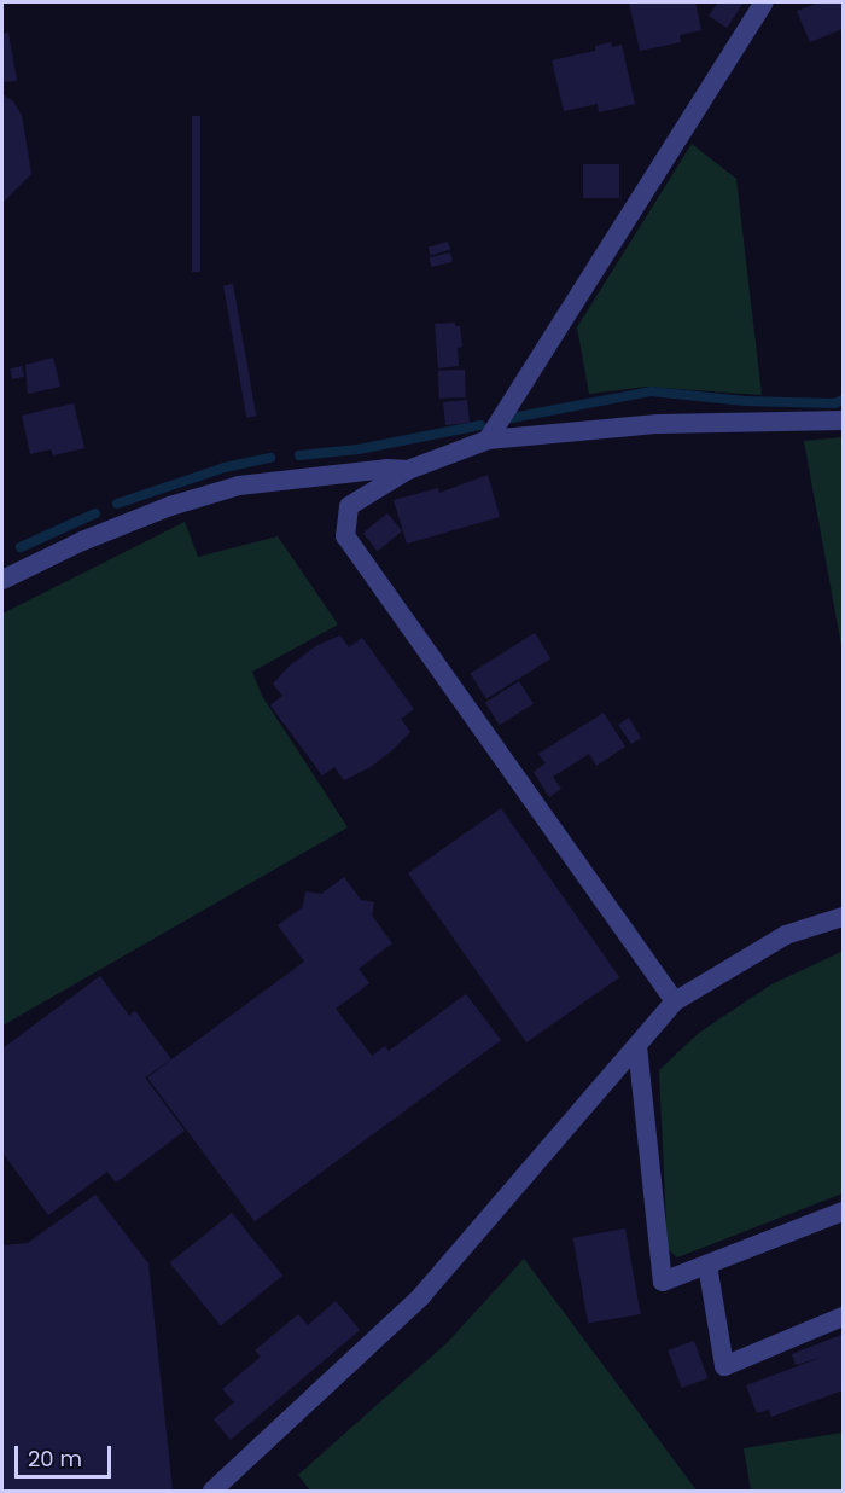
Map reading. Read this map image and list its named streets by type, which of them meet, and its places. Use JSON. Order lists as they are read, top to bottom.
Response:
{
  "scale_bar": "20 m"
}
